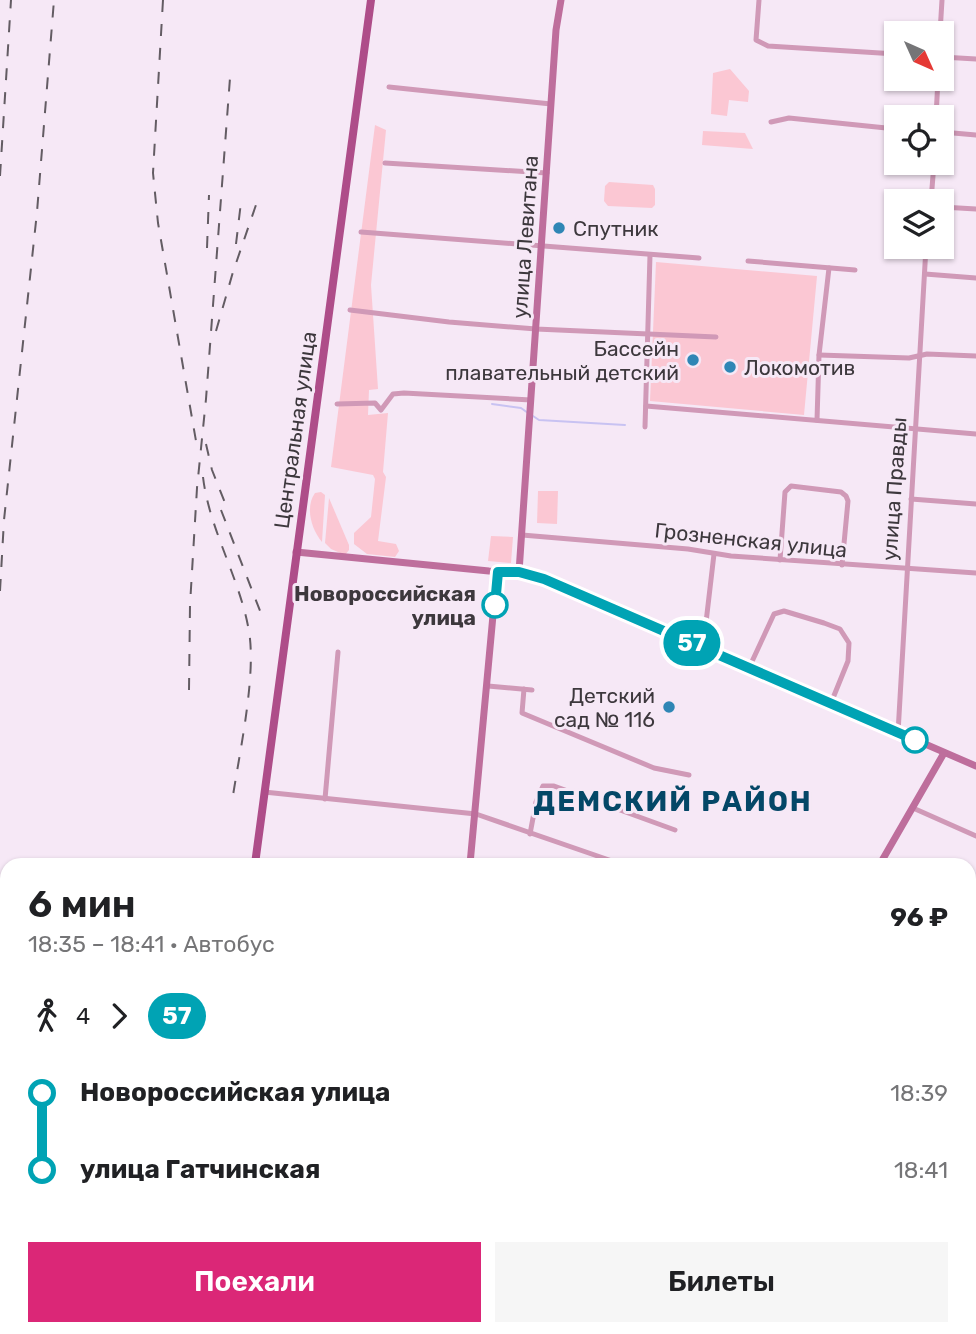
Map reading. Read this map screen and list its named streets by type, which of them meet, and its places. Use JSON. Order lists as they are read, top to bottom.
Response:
{
  "streets": {
    "main road": ["Центральная улица"],
    "street": ["улица Левитана", "улица Правды", "Грозненская улица"]
  },
  "crossings": [
    ["улица Левитана", "Грозненская улица"],
    ["улица Правды", "Грозненская улица"]
  ],
  "districts": ["ДЕМСКИЙ РАЙОН"],
  "places": [
    "Спутник",
    "Бассейн плавательный детский",
    "Локомотив",
    "Новороссийская улица",
    "Детский сад № 116"
  ],
  "lines": ["bus line 57"],
  "north": "bottom right",
  "page": {
    "on_map": "57",
    "heading": ["6 мин", "18:35 – 18:41 · Автобус", "96 ₽"],
    "legs": ["4", "57"],
    "list": [
      {
        "name": "Новороссийская улица",
        "value": "18:39"
      },
      {
        "name": "улица Гатчинская",
        "value": "18:41"
      }
    ],
    "buttons": ["Поехали", "Билеты"]
  }
}
